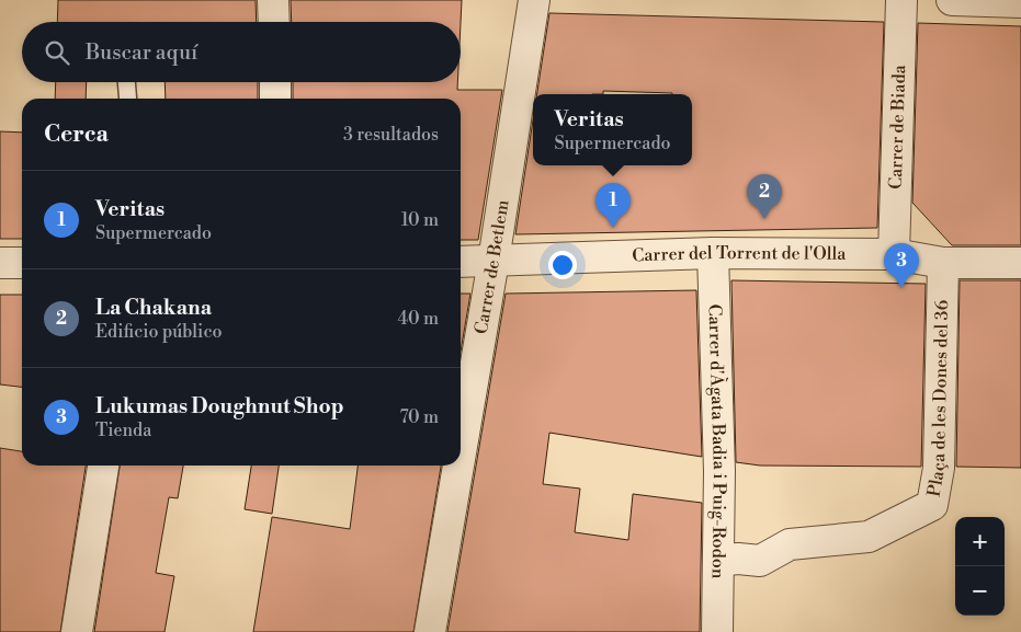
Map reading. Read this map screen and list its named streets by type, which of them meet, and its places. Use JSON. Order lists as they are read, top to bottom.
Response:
{
  "streets": {
    "street": [
      "Carrer de Biada",
      "Carrer del Torrent de l'Olla",
      "Carrer de Betlem",
      "Plaça de les Dones del 36",
      "Carrer d'Àgata Badia i Puig-Rodon"
    ]
  },
  "crossings": [
    ["Carrer de Biada", "Carrer del Torrent de l'Olla"],
    ["Carrer del Torrent de l'Olla", "Carrer de Betlem"],
    ["Carrer del Torrent de l'Olla", "Plaça de les Dones del 36"],
    ["Carrer del Torrent de l'Olla", "Carrer d'Àgata Badia i Puig-Rodon"],
    ["Plaça de les Dones del 36", "Carrer d'Àgata Badia i Puig-Rodon"]
  ],
  "page": {
    "search": "Buscar aquí",
    "popup": ["Veritas", "Supermercado"],
    "heading": ["Cerca", "3 resultados"],
    "list": [
      {
        "mark": "1",
        "name": "Veritas",
        "note": "Supermercado",
        "value": "10 m"
      },
      {
        "mark": "2",
        "name": "La Chakana",
        "note": "Edificio público",
        "value": "40 m"
      },
      {
        "mark": "3",
        "name": "Lukumas Doughnut Shop",
        "note": "Tienda",
        "value": "70 m"
      }
    ],
    "pins": ["2", "1", "3"],
    "map_buttons": ["+", "−"]
  }
}
